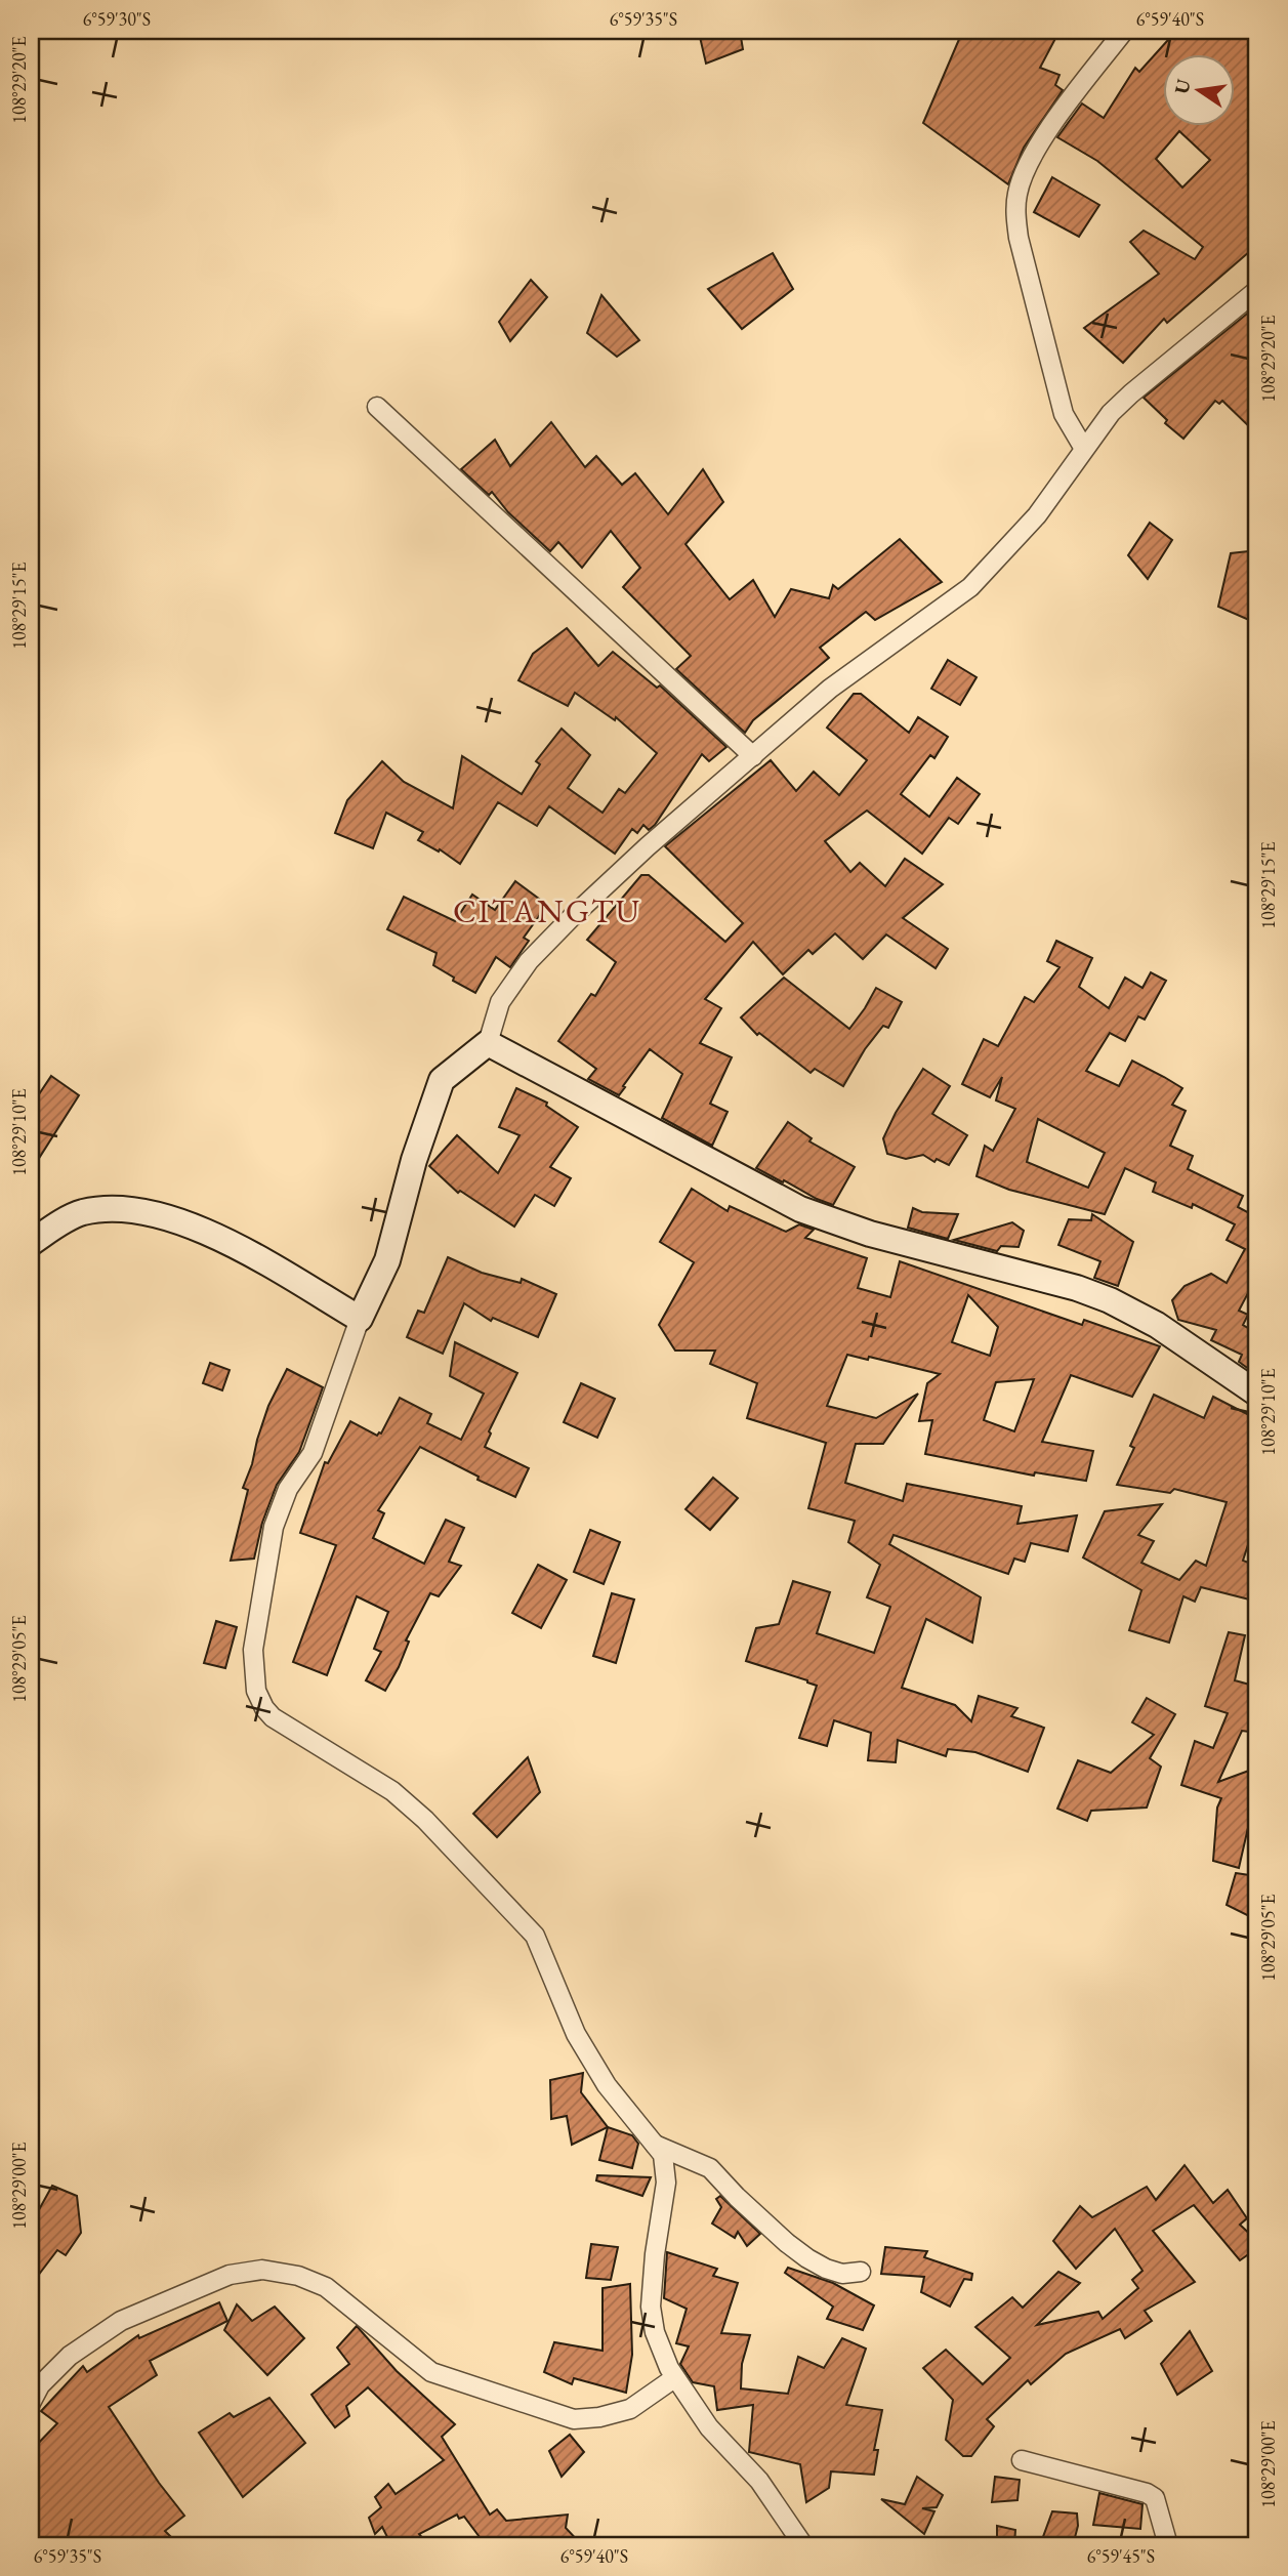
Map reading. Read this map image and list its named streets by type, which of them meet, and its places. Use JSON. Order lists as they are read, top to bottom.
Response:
{
  "districts": ["CITANGTU"],
  "north": "left",
  "coordinates": [
    "6°59'30\"S",
    "6°59'35\"S",
    "6°59'40\"S",
    "108°29'20\"E",
    "108°29'15\"E",
    "108°29'10\"E",
    "108°29'05\"E",
    "108°29'00\"E",
    "6°59'45\"S"
  ]
}
